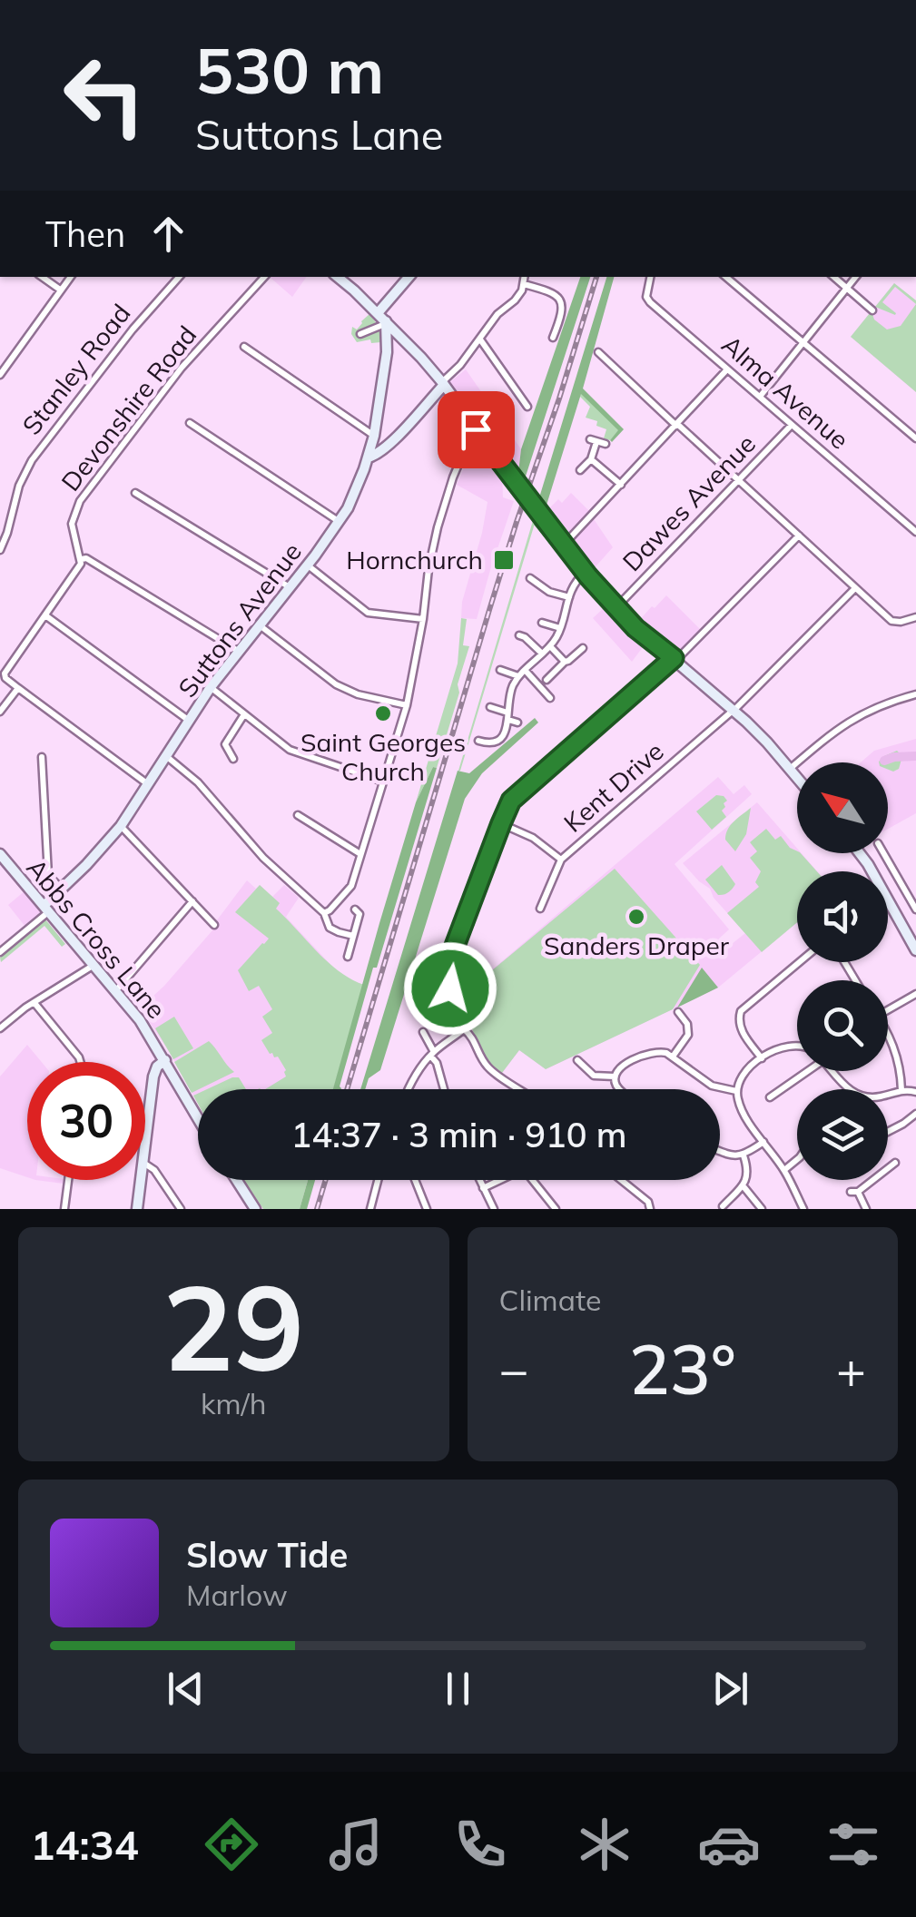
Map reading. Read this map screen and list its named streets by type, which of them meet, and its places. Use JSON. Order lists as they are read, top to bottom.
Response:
{
  "streets": {
    "street": [
      "Stanley Road",
      "Alma Avenue",
      "Devonshire Road",
      "Dawes Avenue",
      "Suttons Avenue",
      "Kent Drive",
      "Abbs Cross Lane"
    ]
  },
  "crossings": [
    ["Alma Avenue", "Dawes Avenue"],
    ["Suttons Avenue", "Abbs Cross Lane"]
  ],
  "places": {
    "transit": ["Hornchurch"],
    "other": ["Saint Georges Church", "Sanders Draper"]
  },
  "north": "top left",
  "page": {
    "turn": ["530 m", "Suttons Lane"],
    "then": "Then",
    "limit": "30",
    "trip": "14:37 · 3 min · 910 m",
    "tile": [
      ["29", "km/h"],
      "Climate"
    ],
    "heat": ["−", "23°", "+"],
    "song": ["Slow Tide", "Marlow"],
    "tabs": "14:34"
  }
}
